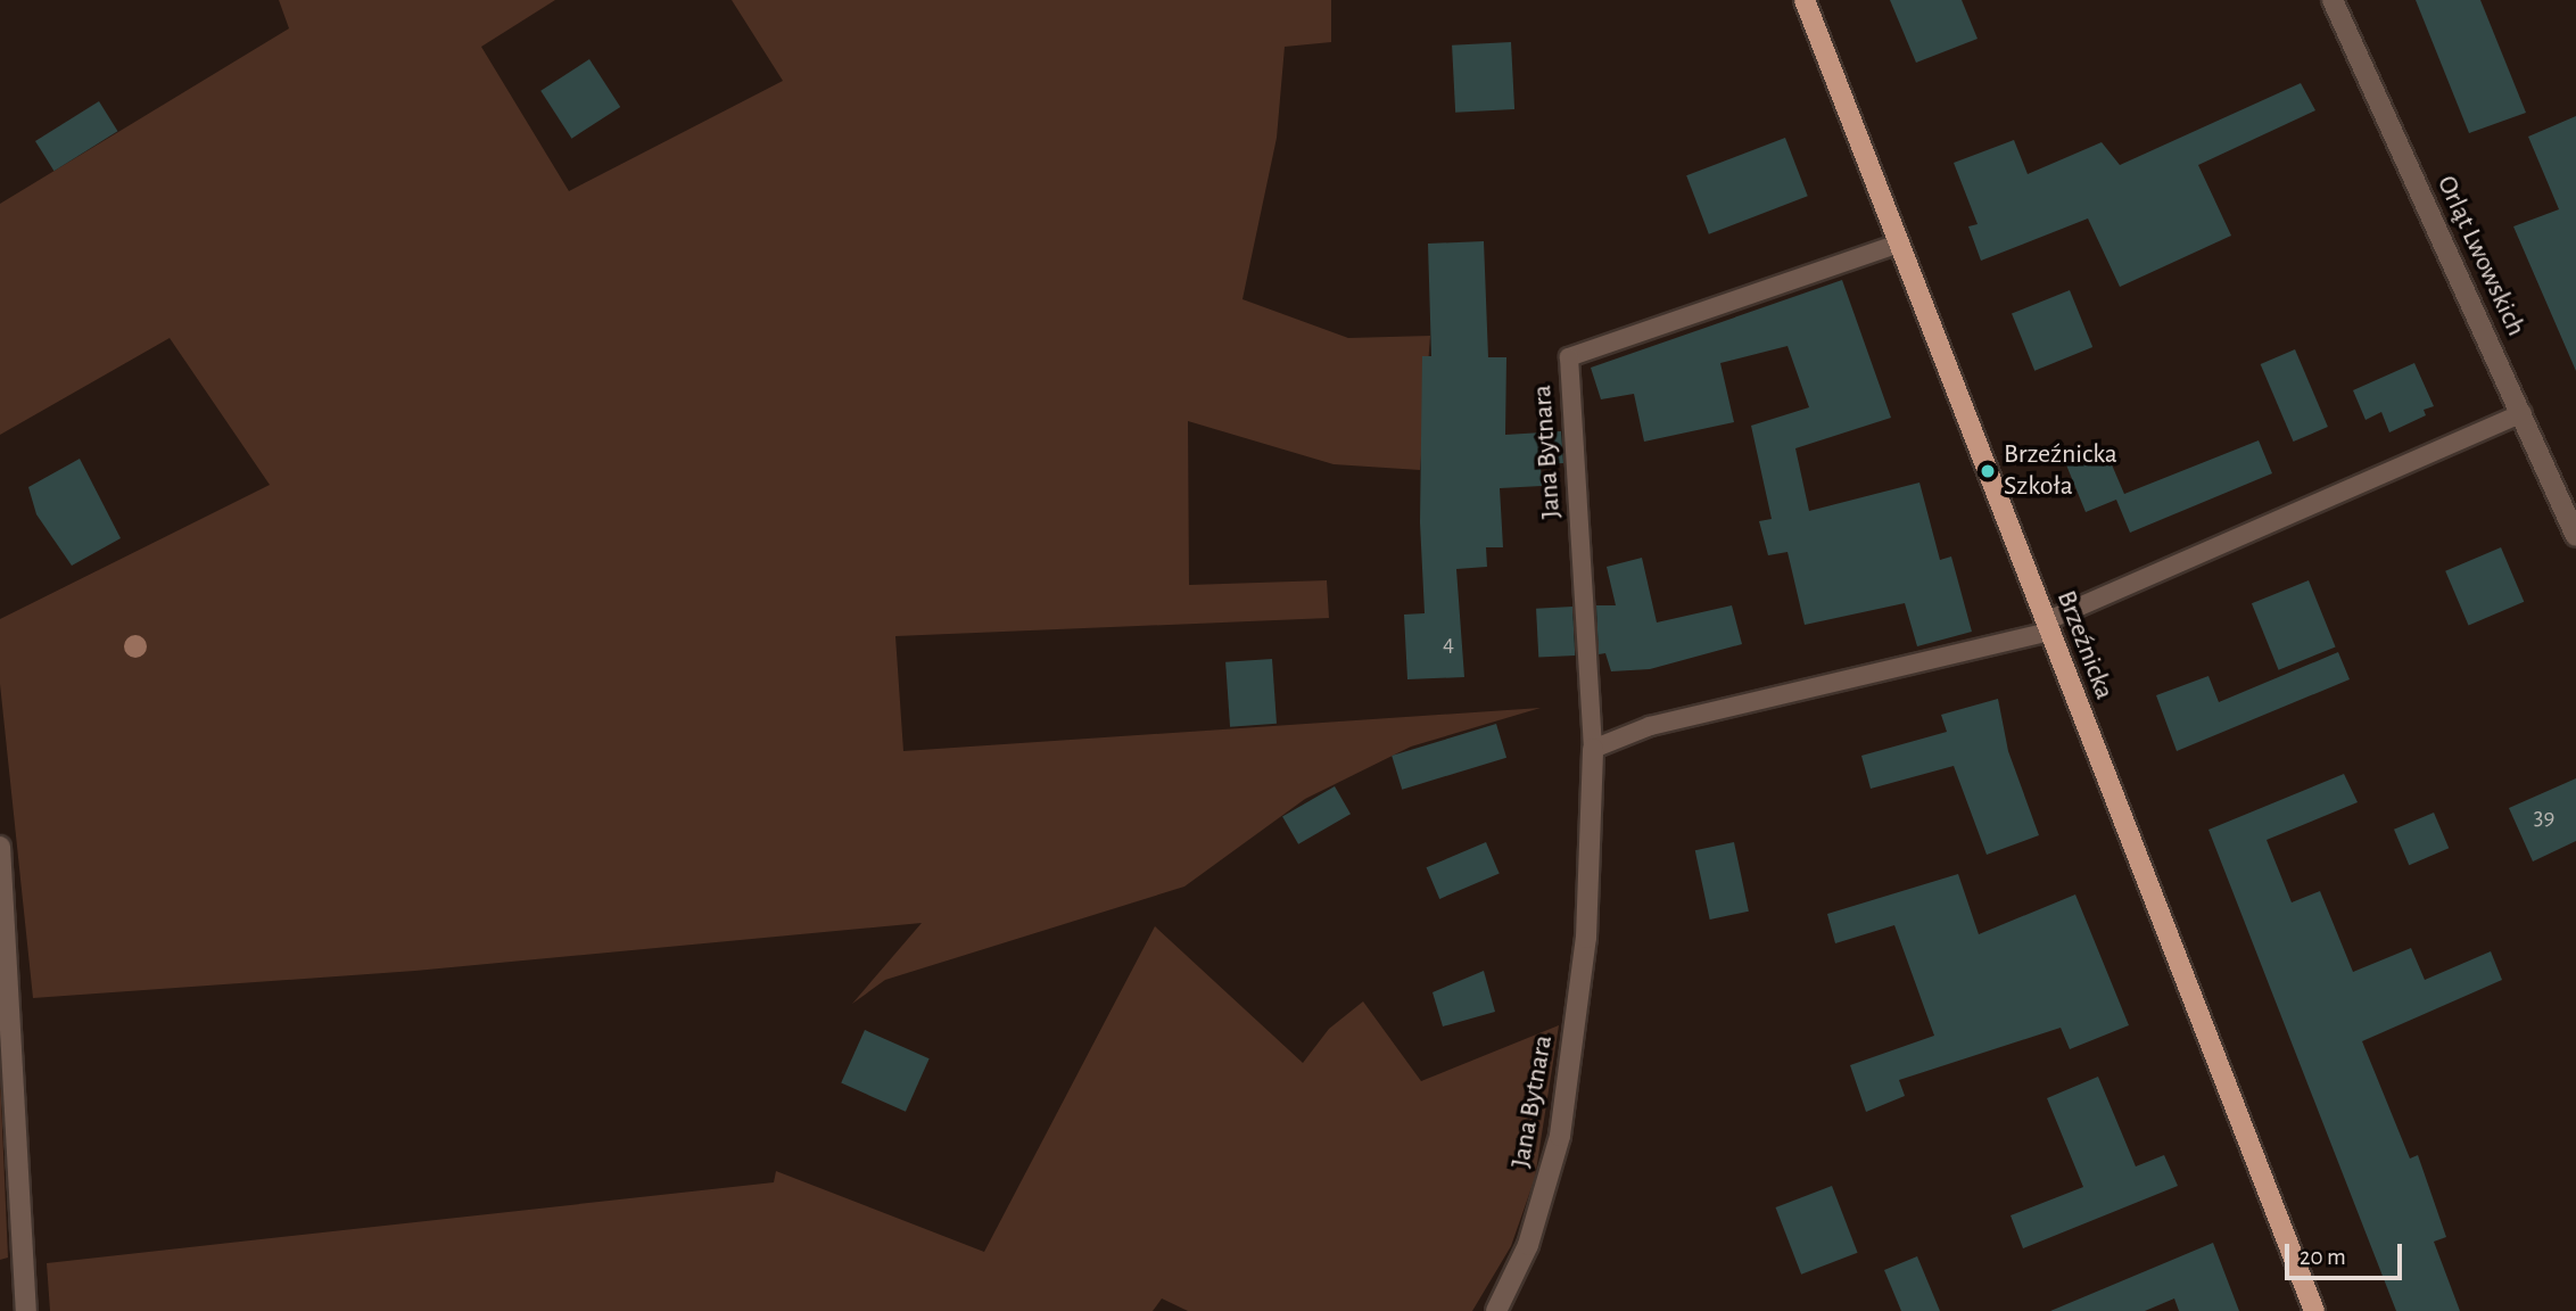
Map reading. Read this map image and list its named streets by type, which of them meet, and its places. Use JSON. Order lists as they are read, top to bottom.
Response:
{
  "streets": {
    "main road": ["Brzeźnicka"],
    "street": ["Orląt Lwowskich", "Jana Bytnara"]
  },
  "crossings": [
    ["Jana Bytnara", "Brzeźnicka"]
  ],
  "places": ["Brzeźnicka Szkoła"],
  "house_numbers": ["4", "39"],
  "scale_bar": "20 m"
}
